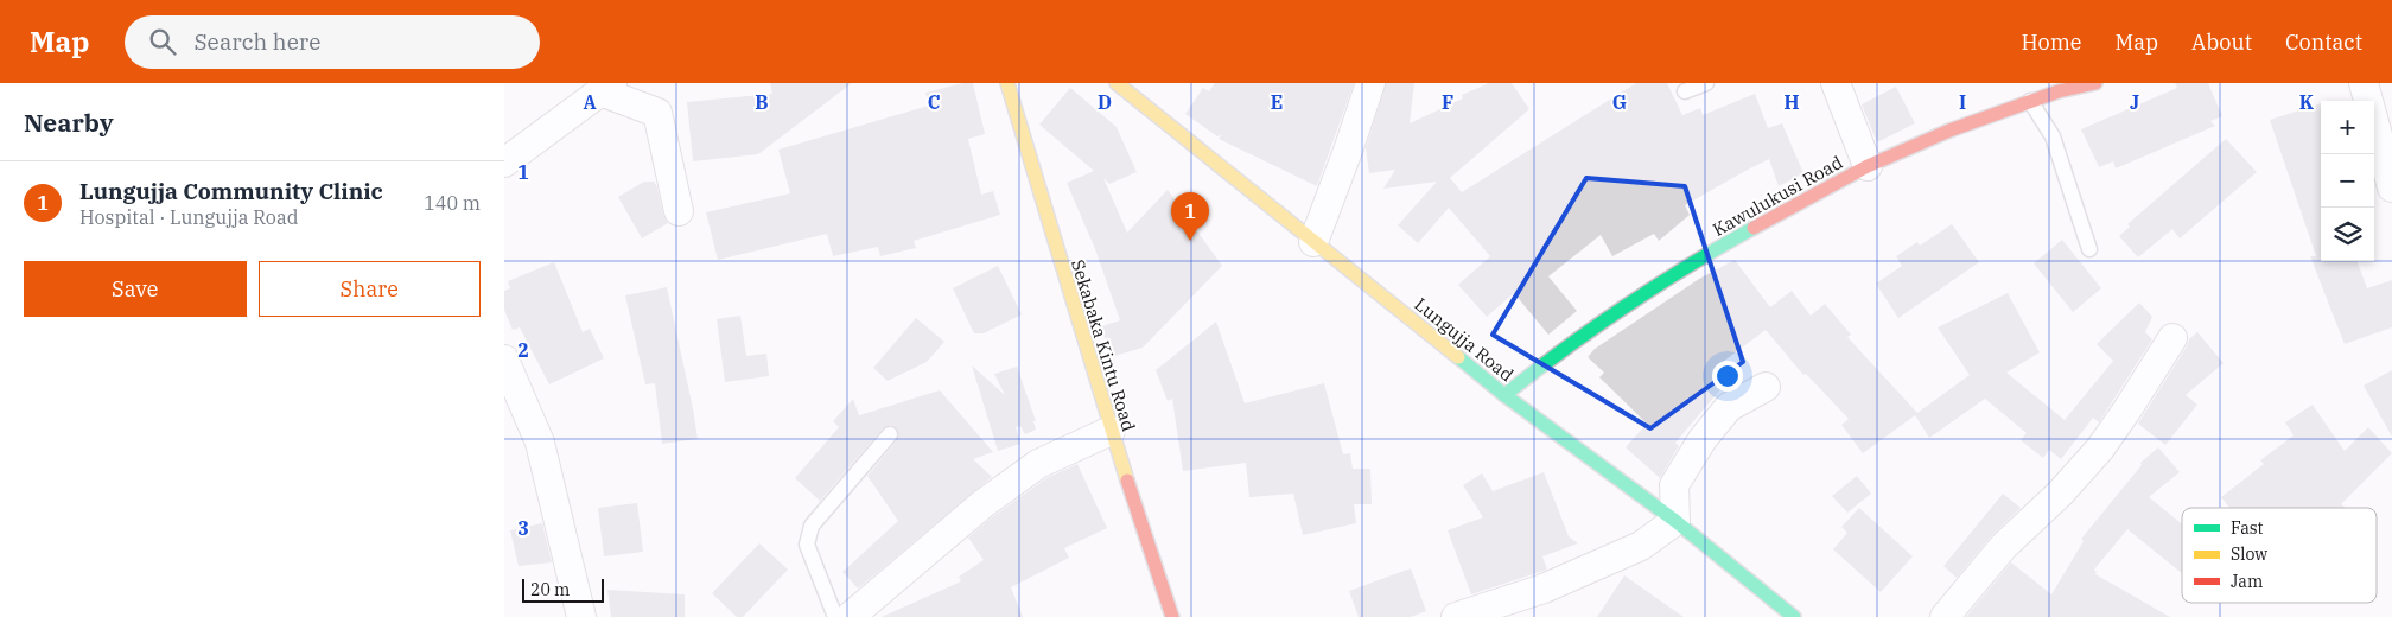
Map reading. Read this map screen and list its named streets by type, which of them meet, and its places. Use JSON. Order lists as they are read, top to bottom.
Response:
{
  "streets": {
    "street": ["Kawulukusi Road", "Lungujja Road", "Sekabaka Kintu Road"]
  },
  "crossings": [
    ["Kawulukusi Road", "Lungujja Road"]
  ],
  "legend": ["Fast", "Slow", "Jam"],
  "scale_bar": "20 m",
  "page": {
    "header": "Map",
    "search": "Search here",
    "nav": [
      "Home",
      "Map",
      "About",
      "Contact"
    ],
    "heading": "Nearby",
    "map_buttons": ["+", "−"],
    "list": [
      {
        "mark": "1",
        "name": "Lungujja Community Clinic",
        "note": "Hospital · Lungujja Road",
        "value": "140 m"
      }
    ],
    "pins": "1",
    "buttons": ["Save", "Share"],
    "scale": "20 m"
  },
  "grid": {
    "columns": [
      "A",
      "B",
      "C",
      "D",
      "E",
      "F",
      "G",
      "H",
      "I",
      "J",
      "K"
    ],
    "rows": ["1", "2", "3"]
  }
}
